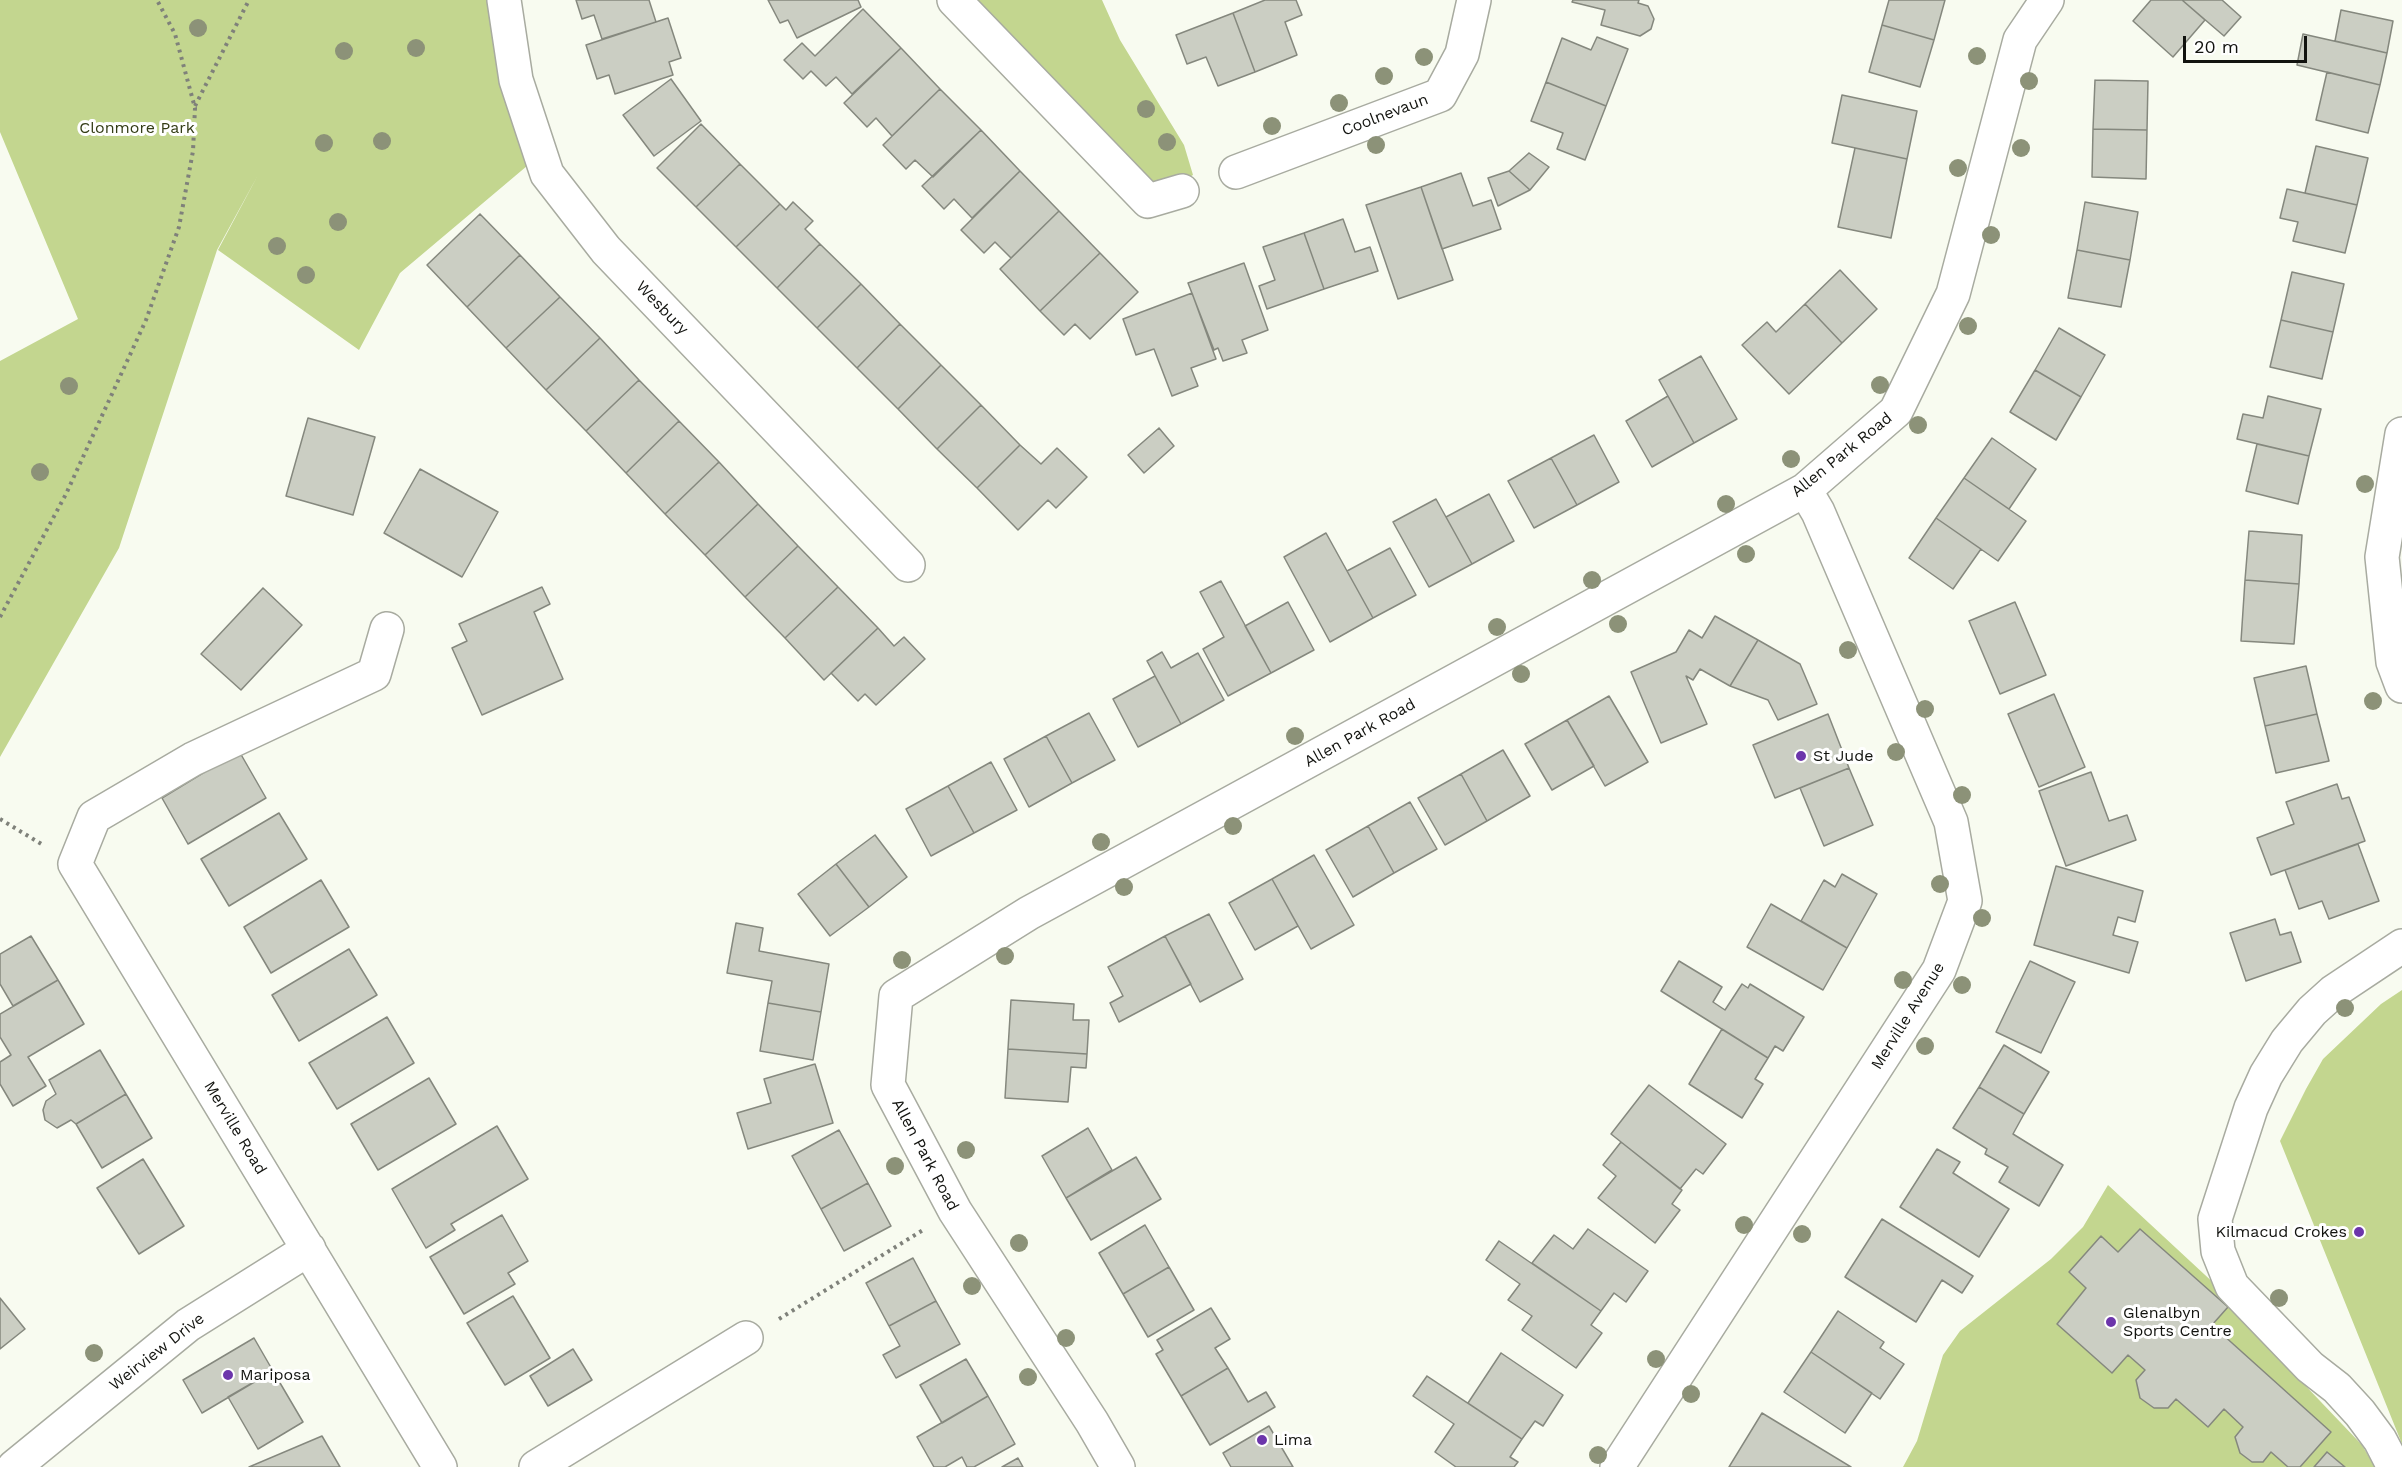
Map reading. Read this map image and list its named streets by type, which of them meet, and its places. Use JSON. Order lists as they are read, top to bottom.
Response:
{
  "streets": {
    "street": [
      "Coolnevaun",
      "Wesbury",
      "Allen Park Road",
      "Merville Avenue",
      "Merville Road",
      "Weirview Drive"
    ]
  },
  "crossings": [
    ["Allen Park Road", "Merville Avenue"],
    ["Merville Road", "Weirview Drive"]
  ],
  "parks": ["Clonmore Park"],
  "places": [
    "St Jude",
    "Kilmacud Crokes",
    "Glenalbyn Sports Centre",
    "Mariposa",
    "Lima"
  ],
  "scale_bar": "20 m"
}
